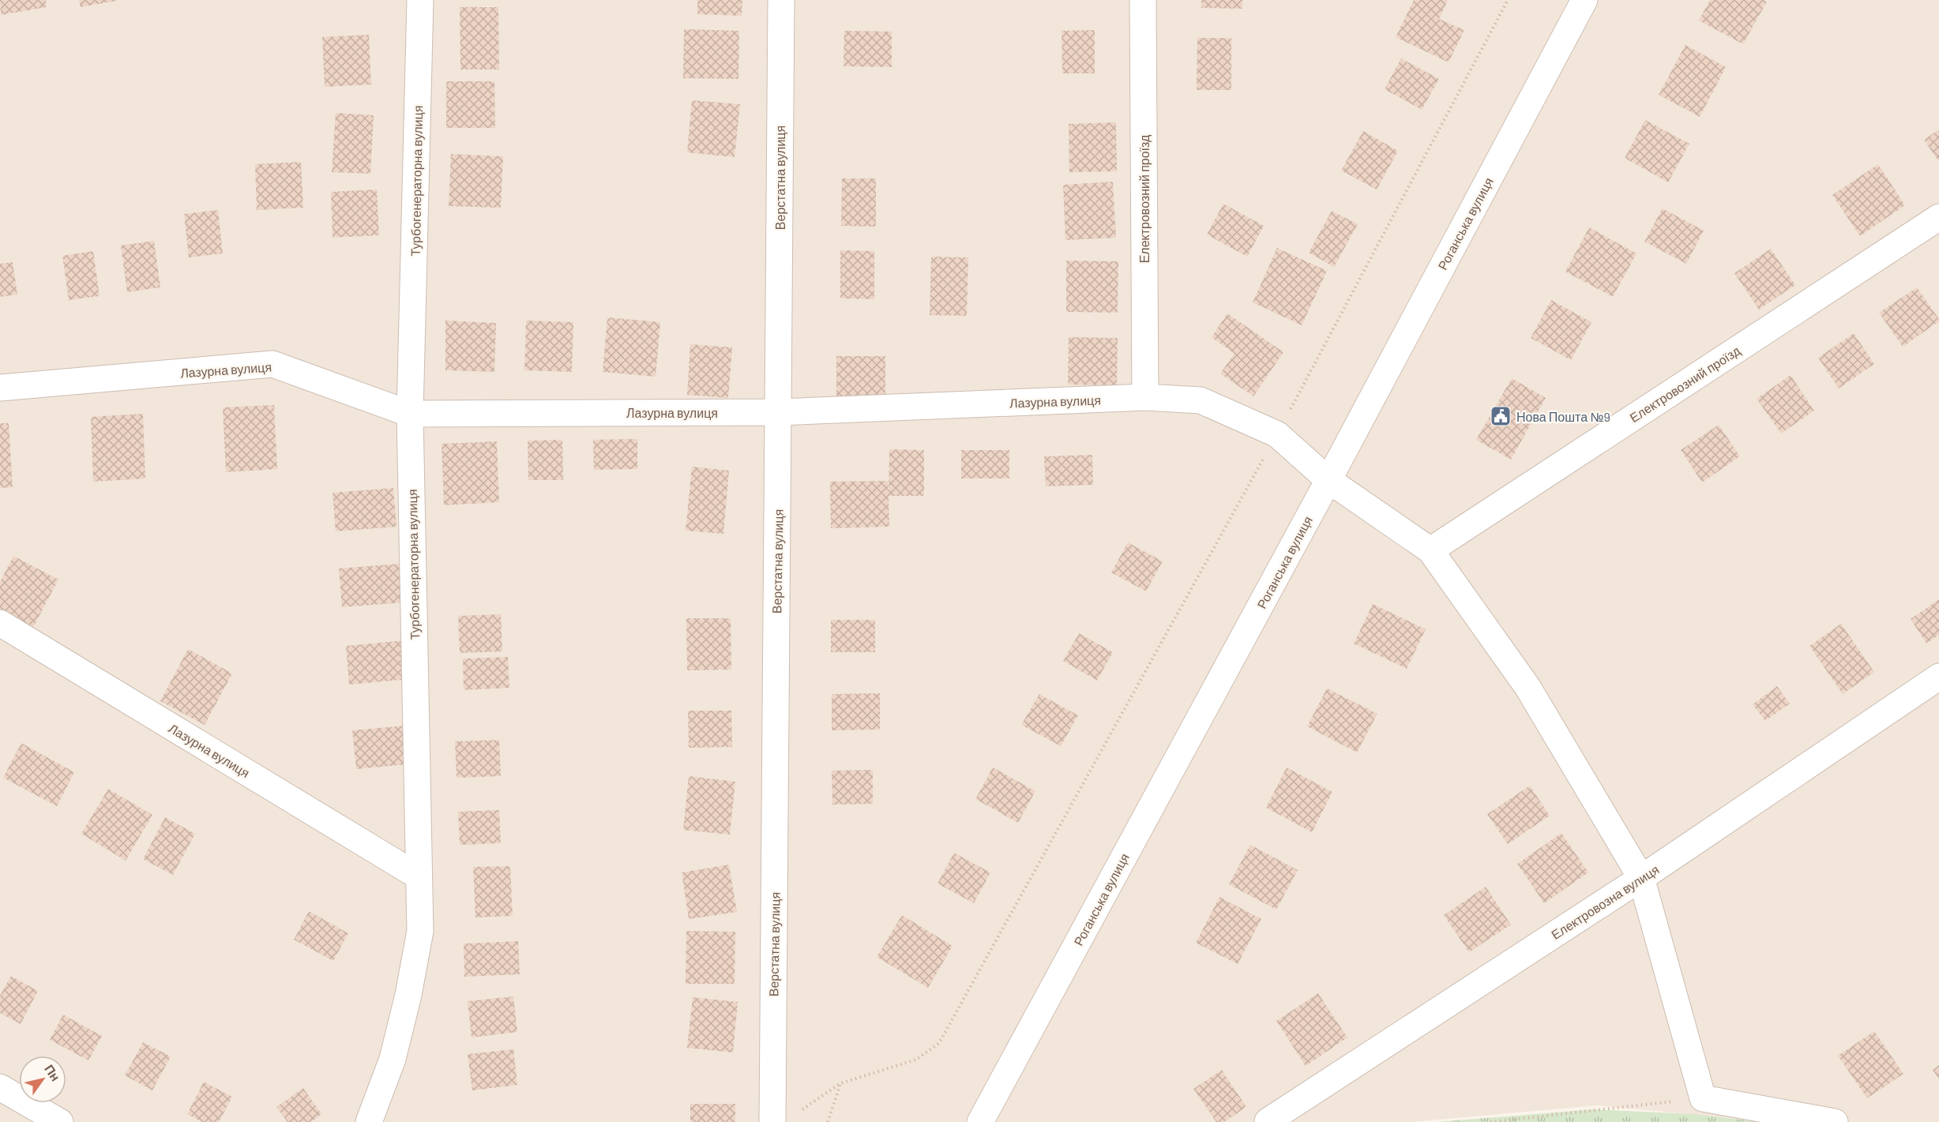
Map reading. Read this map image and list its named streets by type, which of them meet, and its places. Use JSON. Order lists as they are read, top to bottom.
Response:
{
  "streets": {
    "street": [
      "Верстатна вулиця",
      "Турбогенераторна вулиця",
      "Електровозний проїзд",
      "Роганська вулиця",
      "Лазурна вулиця",
      "Електровозна вулиця"
    ]
  },
  "crossings": [
    ["Верстатна вулиця", "Лазурна вулиця"],
    ["Турбогенераторна вулиця", "Лазурна вулиця"],
    ["Електровозний проїзд", "Лазурна вулиця"],
    ["Роганська вулиця", "Лазурна вулиця"],
    ["Лазурна вулиця", "Електровозна вулиця"]
  ],
  "places": {
    "public building": ["Нова Пошта №9"]
  },
  "north": "top right"
}
